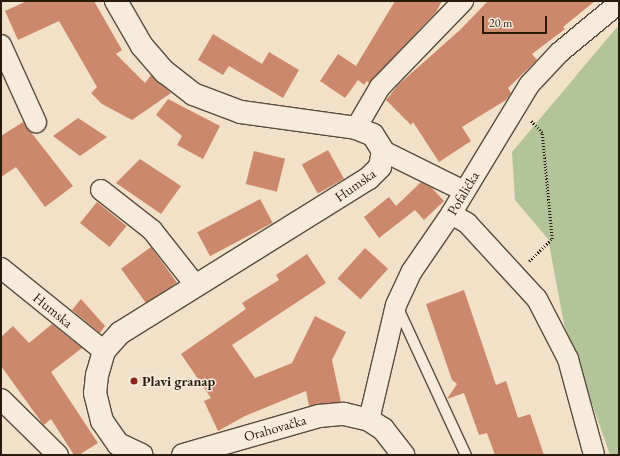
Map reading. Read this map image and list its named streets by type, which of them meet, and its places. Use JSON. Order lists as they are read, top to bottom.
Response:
{
  "streets": {
    "street": ["Humska", "Pofalićka", "Orahovačka"]
  },
  "crossings": [
    ["Pofalićka", "Orahovačka"]
  ],
  "places": ["Plavi granap"],
  "scale_bar": "20 m"
}
